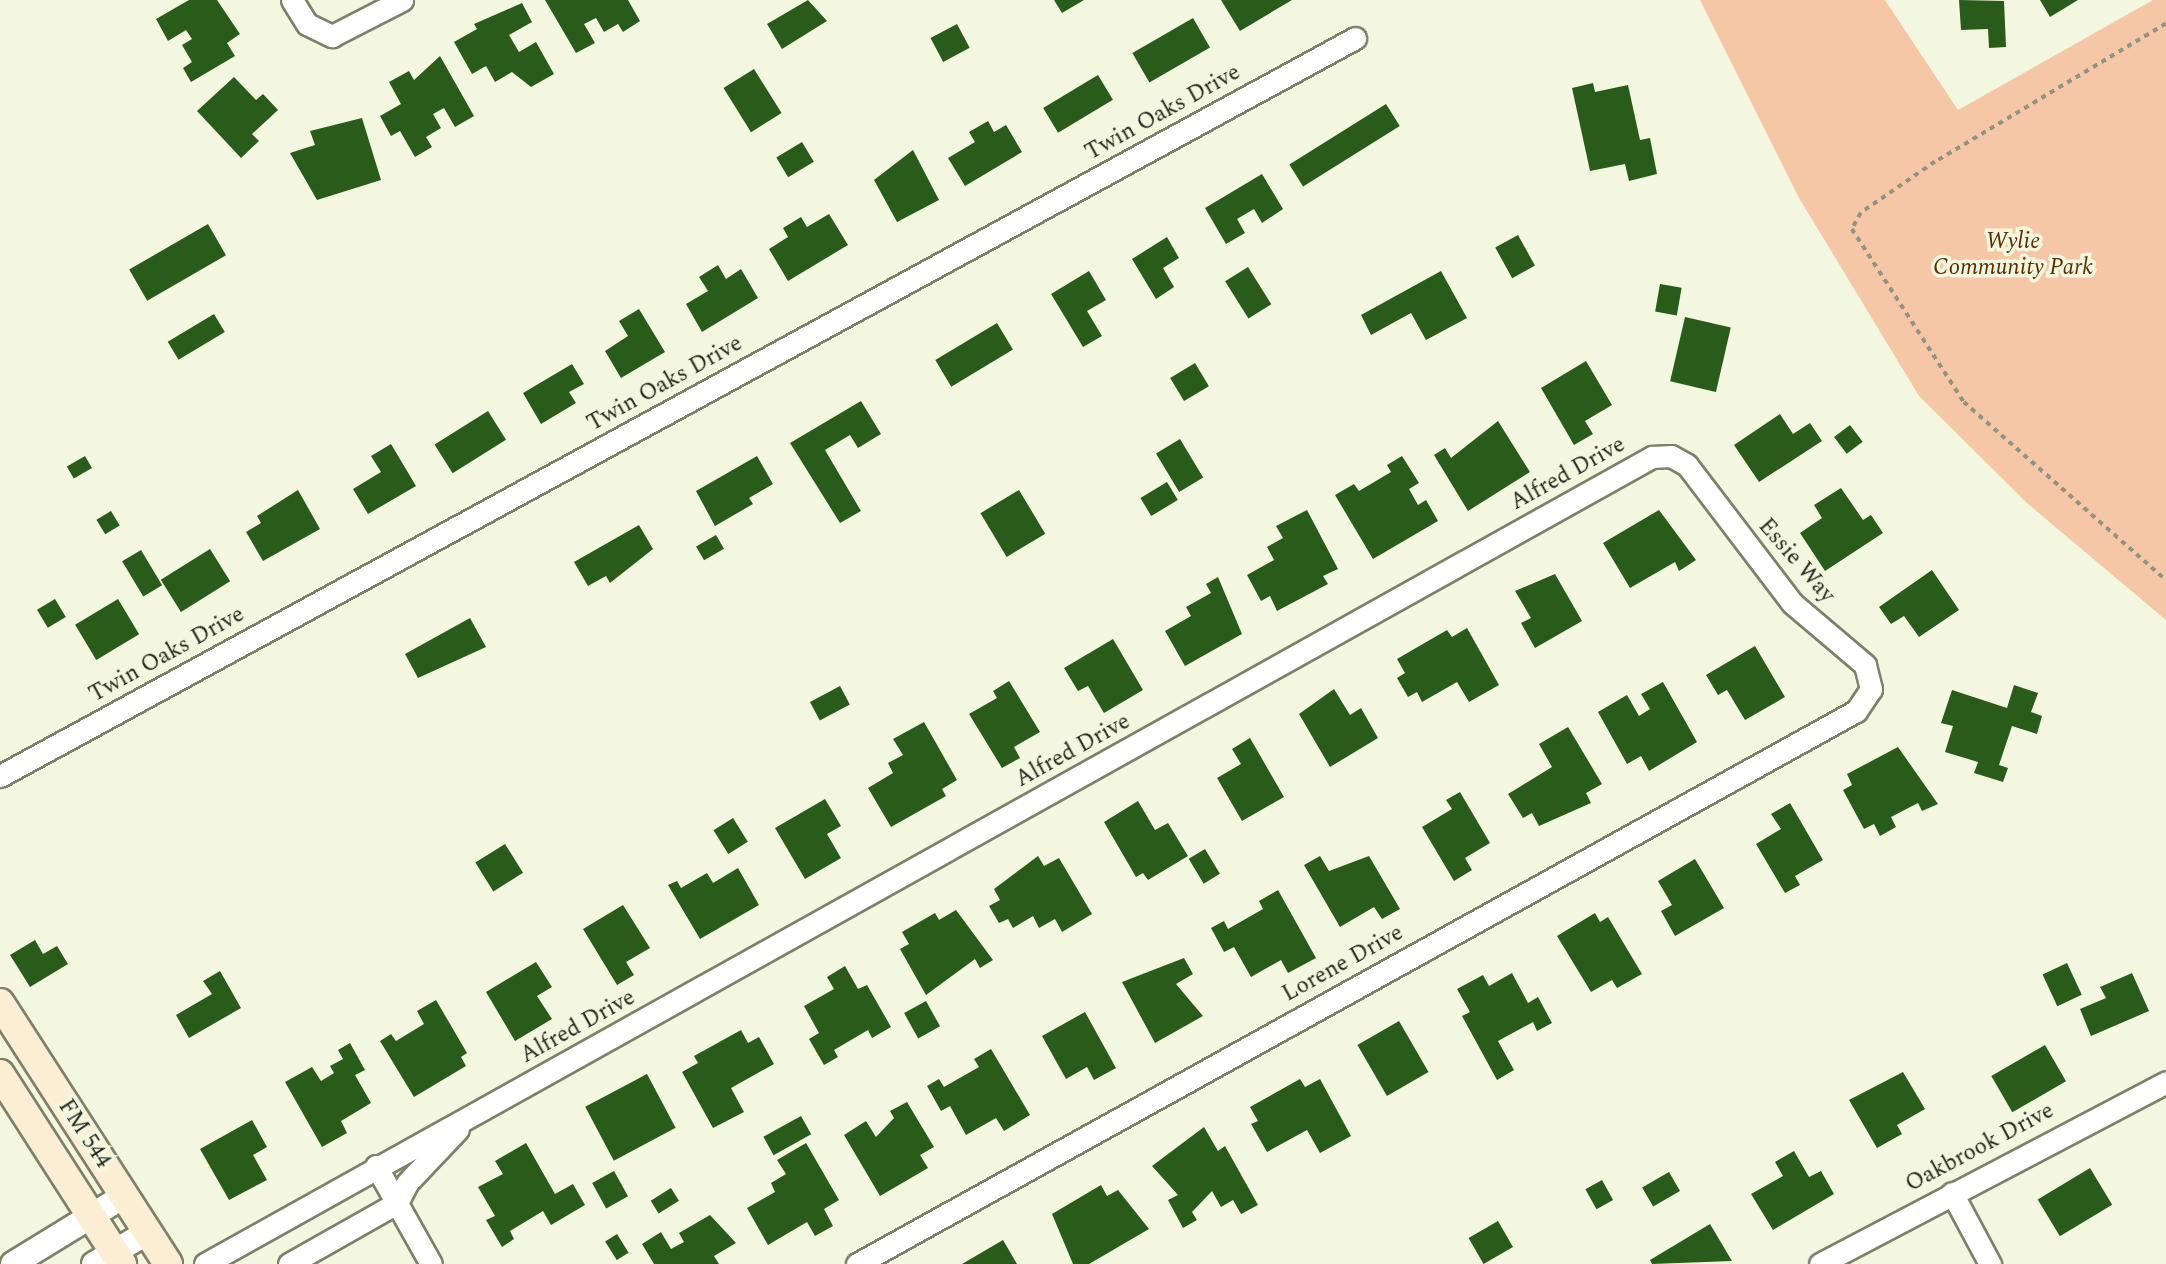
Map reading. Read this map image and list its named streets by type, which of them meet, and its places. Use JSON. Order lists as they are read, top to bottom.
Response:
{
  "streets": {
    "main road": ["FM 544"],
    "street": [
      "Twin Oaks Drive",
      "Alfred Drive",
      "Essie Way",
      "Lorene Drive",
      "Oakbrook Drive"
    ]
  },
  "crossings": [
    ["Alfred Drive", "Essie Way"],
    ["Essie Way", "Lorene Drive"]
  ],
  "parks": ["Wylie Community Park"]
}
